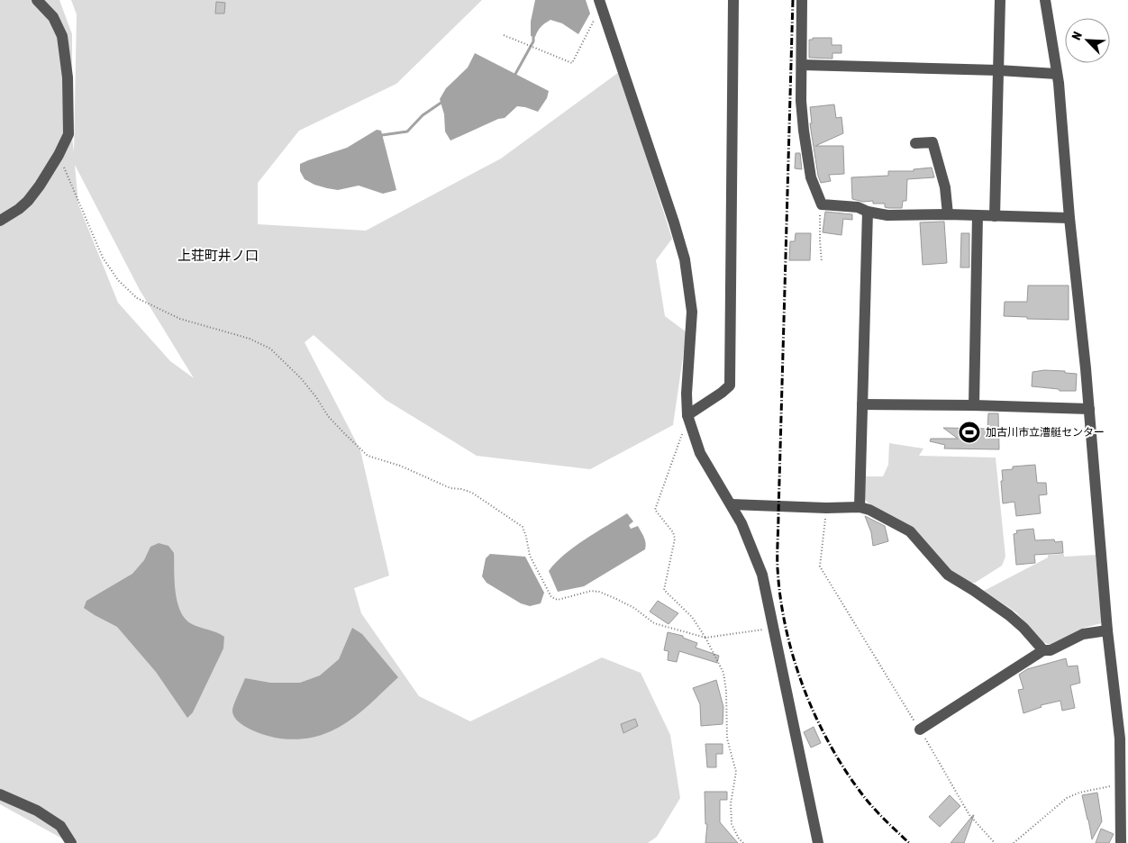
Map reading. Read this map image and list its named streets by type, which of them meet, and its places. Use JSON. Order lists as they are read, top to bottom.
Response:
{
  "districts": ["上荘町井ノ口"],
  "places": {
    "sports": ["加古川市立漕艇センター"]
  },
  "north": "top left"
}
